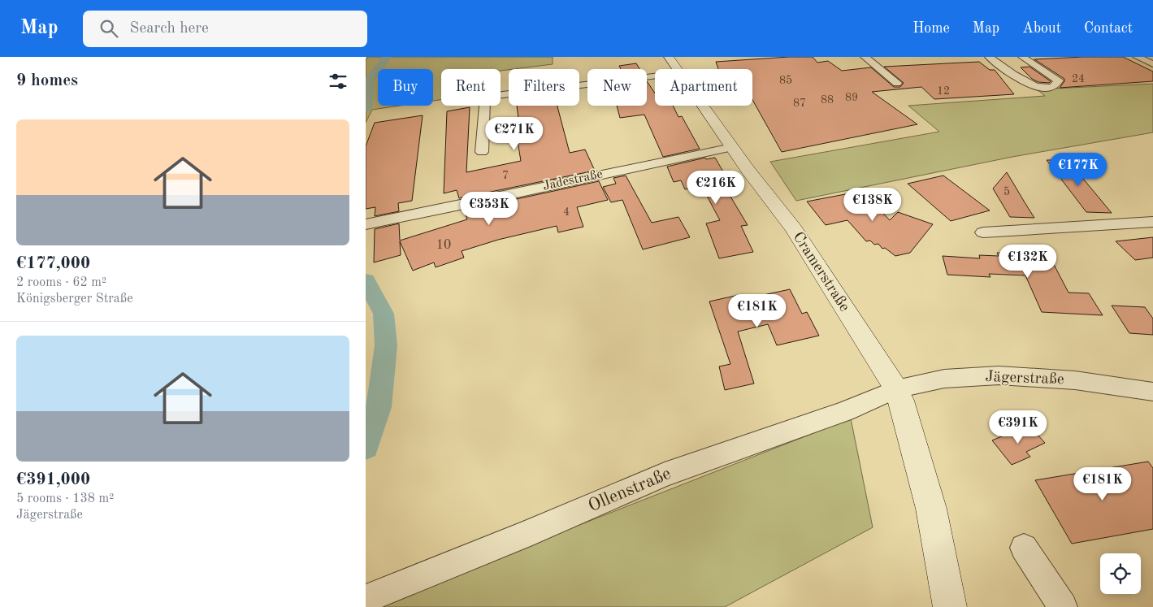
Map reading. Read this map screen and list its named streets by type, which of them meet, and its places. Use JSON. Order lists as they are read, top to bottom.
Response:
{
  "streets": {
    "main road": ["Cramerstraße"],
    "street": ["Jadestraße", "Jägerstraße", "Ollenstraße"]
  },
  "crossings": [
    ["Jadestraße", "Cramerstraße"],
    ["Cramerstraße", "Jägerstraße"],
    ["Cramerstraße", "Ollenstraße"],
    ["Jägerstraße", "Ollenstraße"]
  ],
  "house_numbers": [
    "24",
    "85",
    "12",
    "89",
    "88",
    "87",
    "7",
    "5",
    "4",
    "10"
  ],
  "page": {
    "header": "Map",
    "search": "Search here",
    "nav": [
      "Home",
      "Map",
      "About",
      "Contact"
    ],
    "heading": "9 homes",
    "chip": [
      "Buy",
      "Rent",
      "Filters",
      "New",
      "Apartment"
    ],
    "list": [
      {
        "name": "€177,000",
        "note": "2 rooms · 62 m² · Königsberger Straße"
      },
      {
        "name": "€391,000",
        "note": "5 rooms · 138 m² · Jägerstraße"
      }
    ],
    "price": [
      "€271K",
      "€177K",
      "€216K",
      "€138K",
      "€353K",
      "€132K",
      "€181K",
      "€391K",
      "€181K"
    ]
  }
}
